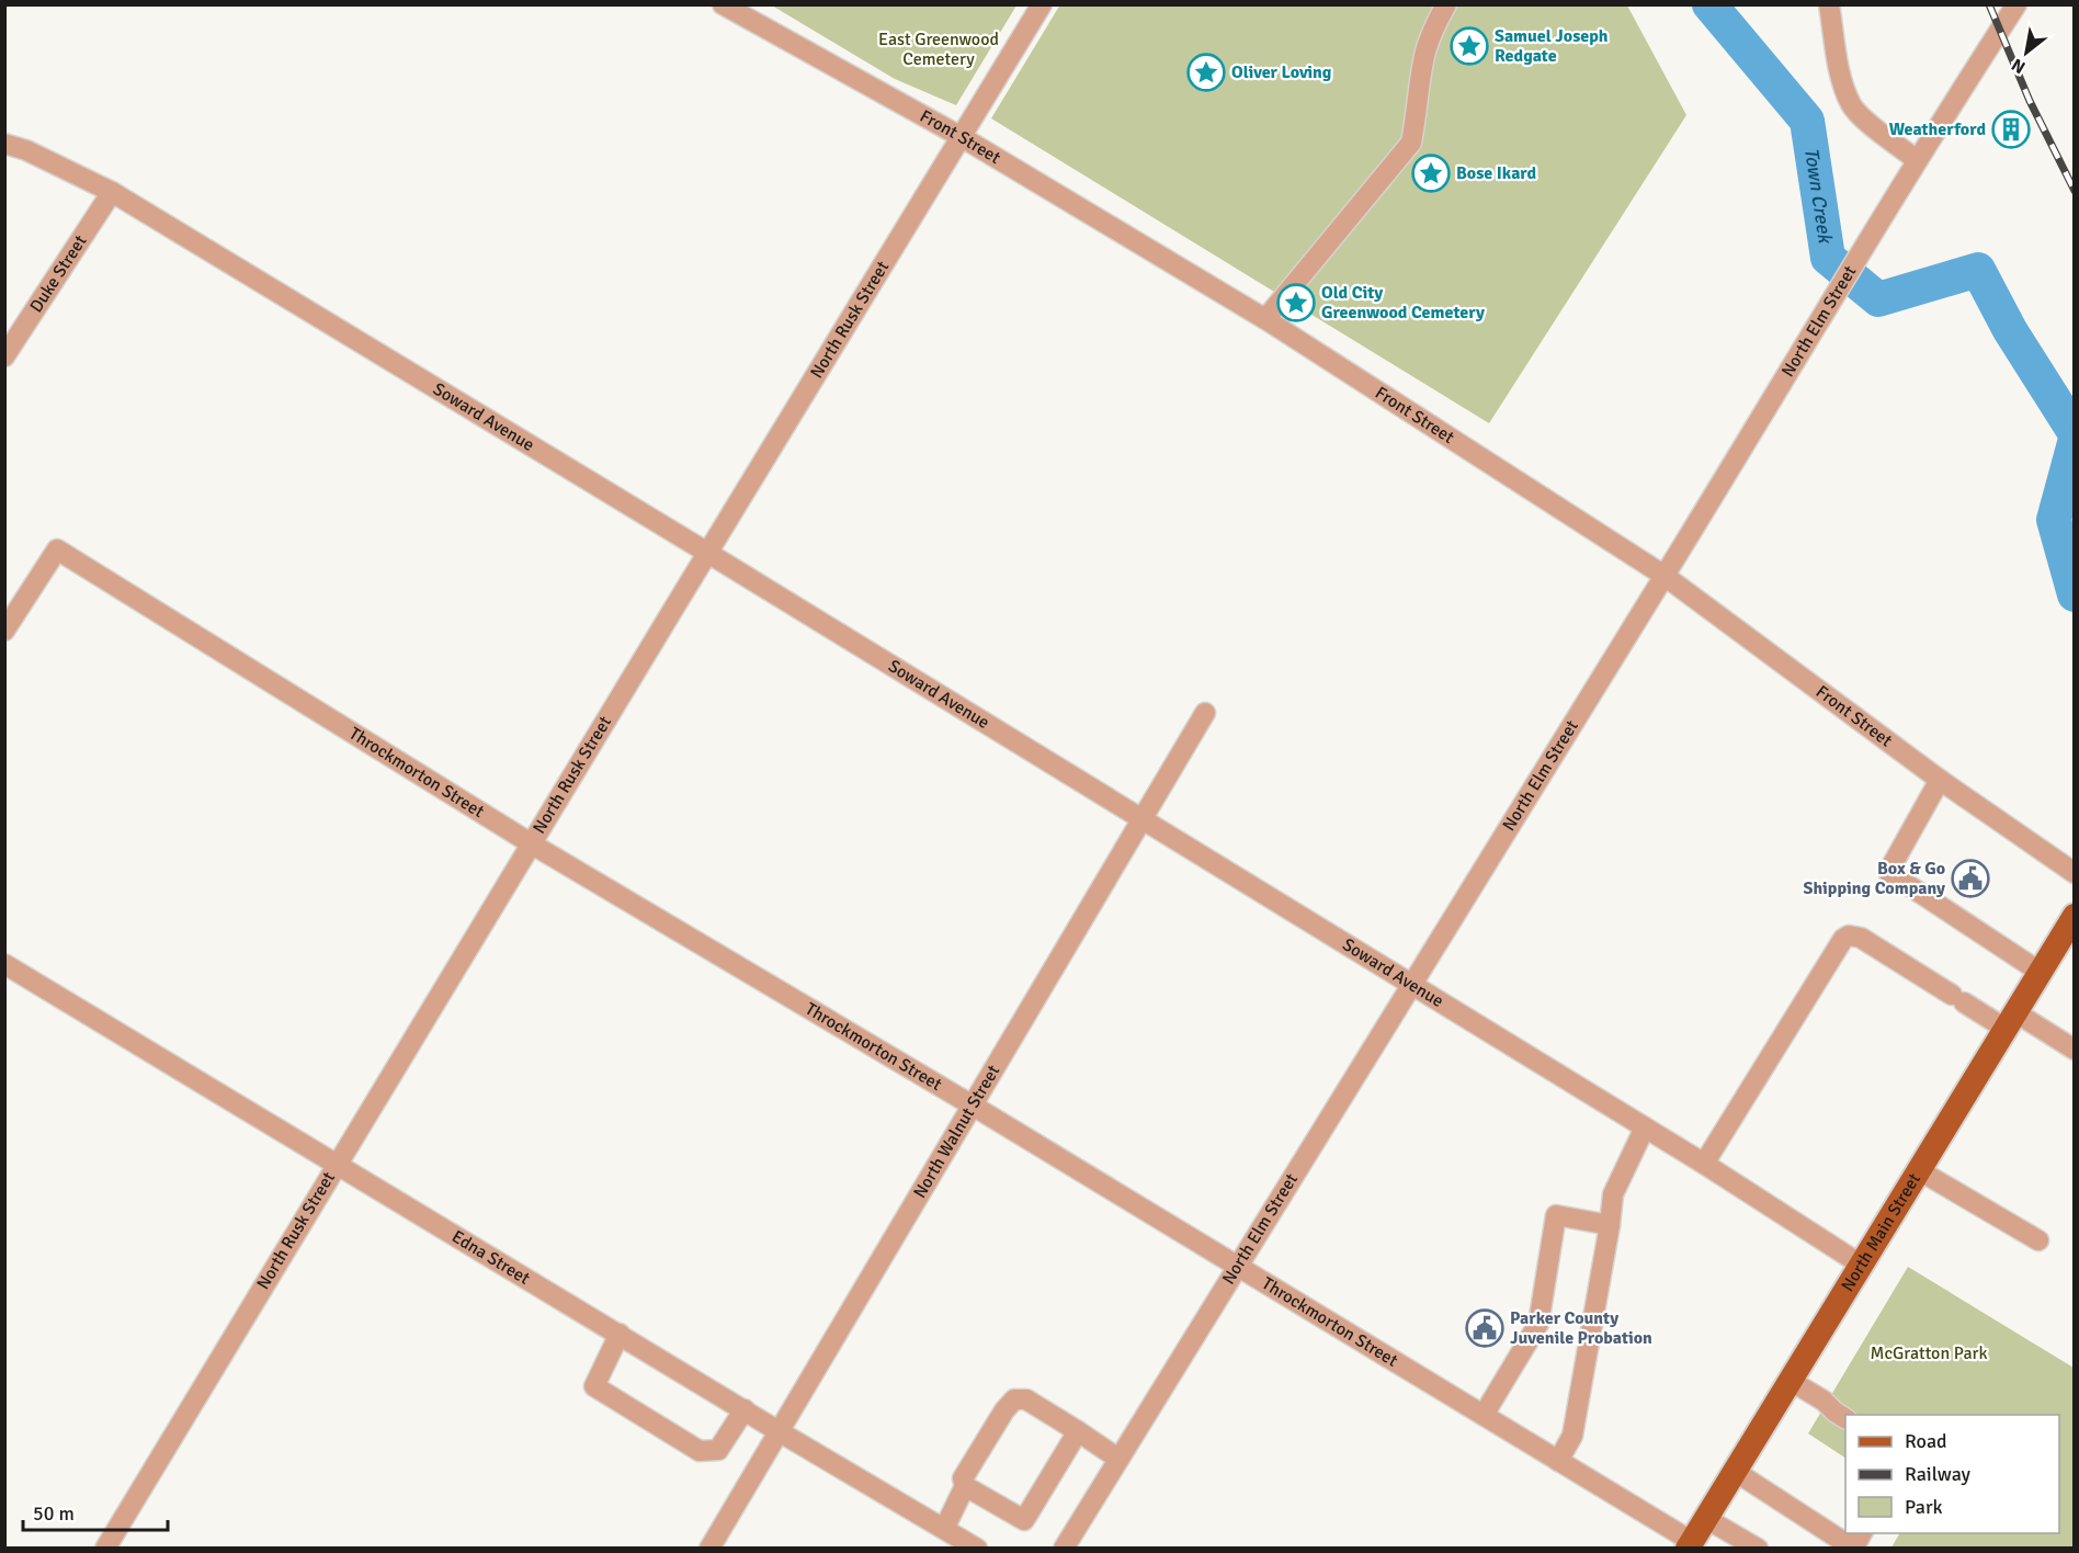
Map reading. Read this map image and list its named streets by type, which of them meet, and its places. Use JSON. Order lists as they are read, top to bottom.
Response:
{
  "streets": {
    "main road": ["North Main Street"],
    "street": [
      "Front Street",
      "Duke Street",
      "North Rusk Street",
      "North Elm Street",
      "Soward Avenue",
      "Throckmorton Street",
      "North Walnut Street",
      "Edna Street"
    ]
  },
  "crossings": [
    ["Front Street", "North Rusk Street"],
    ["Front Street", "North Elm Street"],
    ["Duke Street", "Soward Avenue"],
    ["North Rusk Street", "Soward Avenue"],
    ["North Rusk Street", "Throckmorton Street"],
    ["North Rusk Street", "Edna Street"],
    ["North Elm Street", "Soward Avenue"],
    ["North Elm Street", "Throckmorton Street"],
    ["Soward Avenue", "North Walnut Street"],
    ["Soward Avenue", "North Main Street"],
    ["Throckmorton Street", "North Walnut Street"],
    ["Throckmorton Street", "North Main Street"],
    ["North Walnut Street", "Edna Street"]
  ],
  "water": ["Town Creek"],
  "parks": ["East Greenwood Cemetery", "McGratton Park"],
  "places": {
    "place": [
      "Samuel Joseph Redgate",
      "Oliver Loving",
      "Bose Ikard",
      "Old City Greenwood Cemetery"
    ],
    "building": ["Weatherford"],
    "public building": ["Box & Go Shipping Company", "Parker County Juvenile Probation"]
  },
  "legend": ["Road", "Railway", "Park"],
  "scale_bar": "50 m",
  "north": "bottom left"
}
